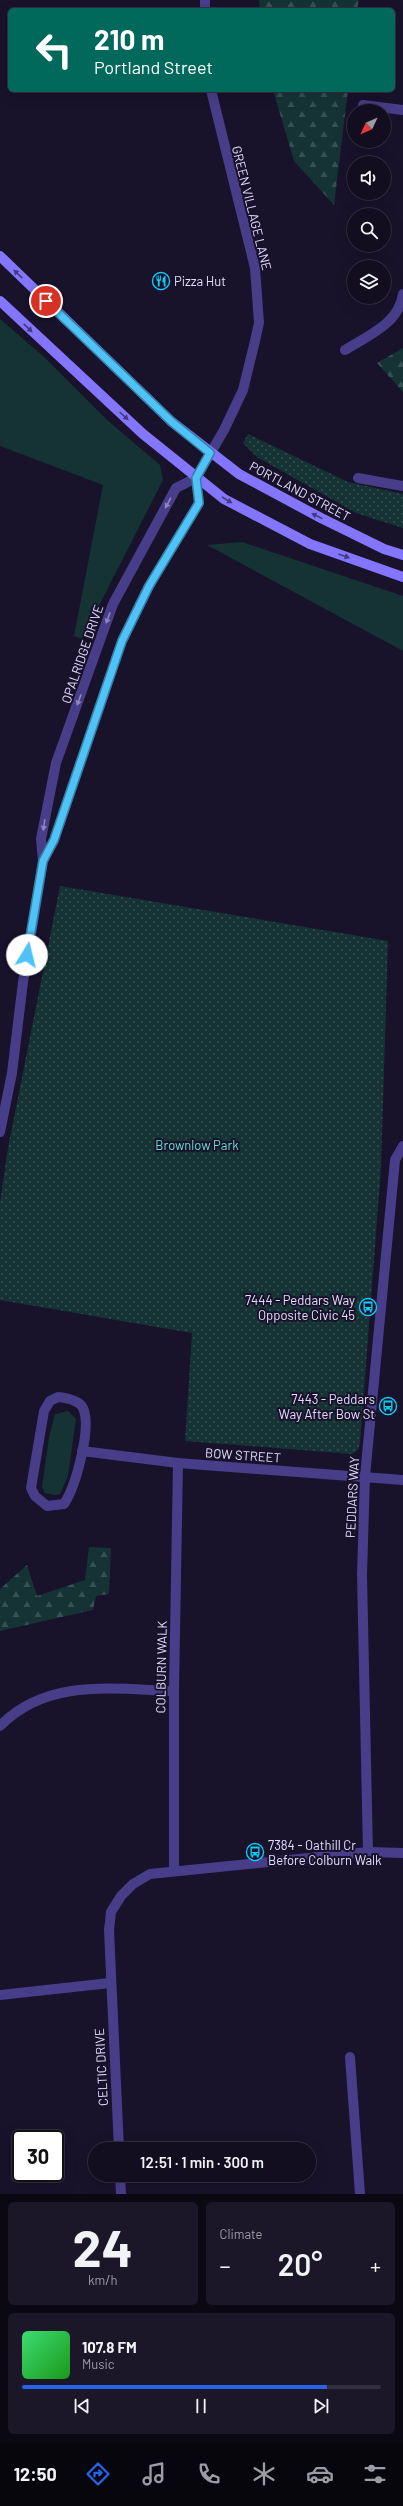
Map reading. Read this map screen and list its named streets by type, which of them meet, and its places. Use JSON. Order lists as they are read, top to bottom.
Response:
{
  "streets": {
    "main road": ["PORTLAND STREET"],
    "street": [
      "GREEN VILLAGE LANE",
      "OPALRIDGE DRIVE",
      "BOW STREET",
      "PEDDARS WAY",
      "COLBURN WALK",
      "CELTIC DRIVE"
    ]
  },
  "crossings": [
    ["GREEN VILLAGE LANE", "PORTLAND STREET"],
    ["GREEN VILLAGE LANE", "OPALRIDGE DRIVE"],
    ["BOW STREET", "PEDDARS WAY"],
    ["BOW STREET", "COLBURN WALK"],
    ["PEDDARS WAY", "CELTIC DRIVE"],
    ["COLBURN WALK", "CELTIC DRIVE"]
  ],
  "parks": ["Brownlow Park"],
  "places": {
    "restaurant": ["Pizza Hut"],
    "bus stop": ["7444 - Peddars Way Opposite Civic 45", "7443 - Peddars Way After Bow St", "7384 - Oathill Cr Before Colburn Walk"]
  },
  "north": "bottom left",
  "page": {
    "turn": ["210 m", "Portland Street"],
    "limit": "30",
    "trip": "12:51 · 1 min · 300 m",
    "tile": [
      ["24", "km/h"],
      "Climate"
    ],
    "heat": ["−", "20°", "+"],
    "song": ["107.8 FM", "Music"],
    "tabs": "12:50"
  }
}
